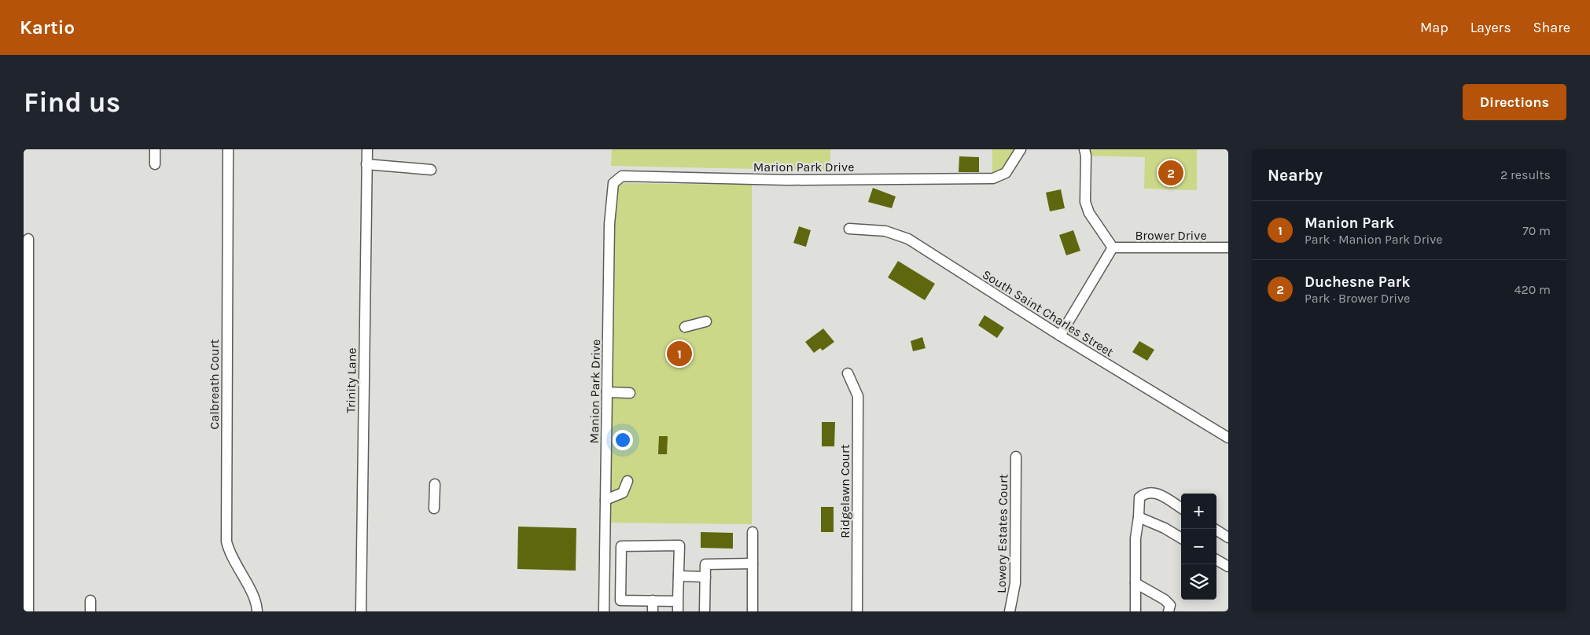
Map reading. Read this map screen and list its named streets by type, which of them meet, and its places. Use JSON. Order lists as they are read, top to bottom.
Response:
{
  "streets": {
    "street": [
      "Marion Park Drive",
      "Brower Drive",
      "South Saint Charles Street",
      "Trinity Lane",
      "Calbreath Court",
      "Manion Park Drive",
      "Ridgelawn Court",
      "Lowery Estates Court"
    ]
  },
  "crossings": [
    ["Marion Park Drive", "Manion Park Drive"]
  ],
  "page": {
    "header": "Kartio",
    "nav": ["Map", "Layers", "Share"],
    "buttons": "Directions",
    "title": "Find us",
    "heading": ["Nearby", "2 results"],
    "pins": ["2", "1"],
    "list": [
      {
        "mark": "1",
        "name": "Manion Park",
        "note": "Park · Manion Park Drive",
        "value": "70 m"
      },
      {
        "mark": "2",
        "name": "Duchesne Park",
        "note": "Park · Brower Drive",
        "value": "420 m"
      }
    ],
    "map_buttons": ["+", "−"]
  }
}
